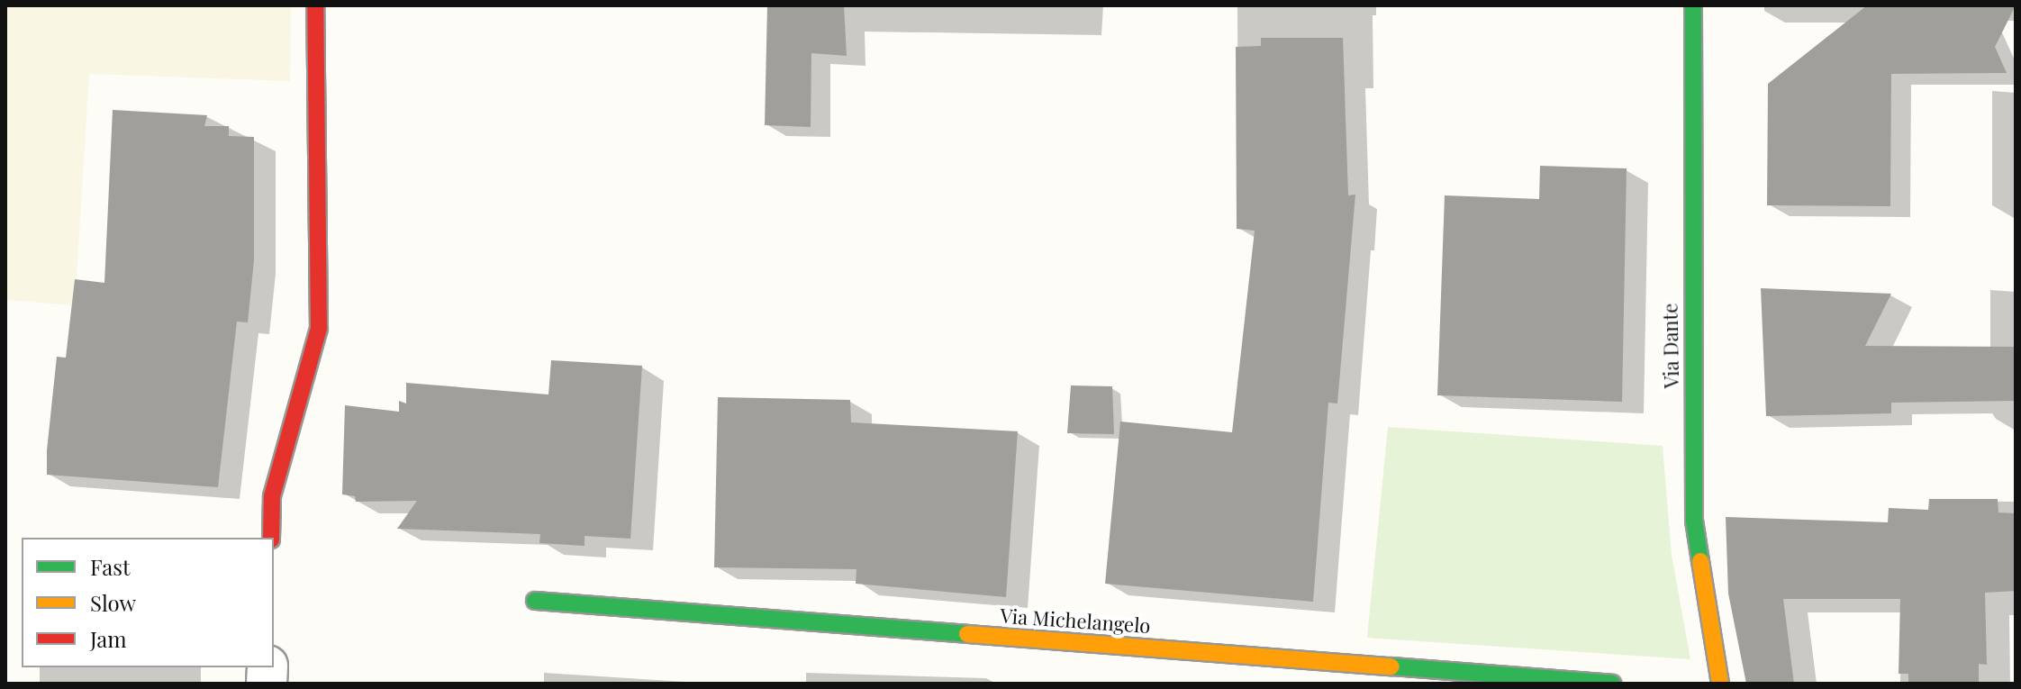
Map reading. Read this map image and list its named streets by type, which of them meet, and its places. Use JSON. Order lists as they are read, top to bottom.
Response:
{
  "streets": {
    "street": ["Via Dante", "Via Michelangelo"]
  },
  "legend": ["Fast", "Slow", "Jam"]
}
